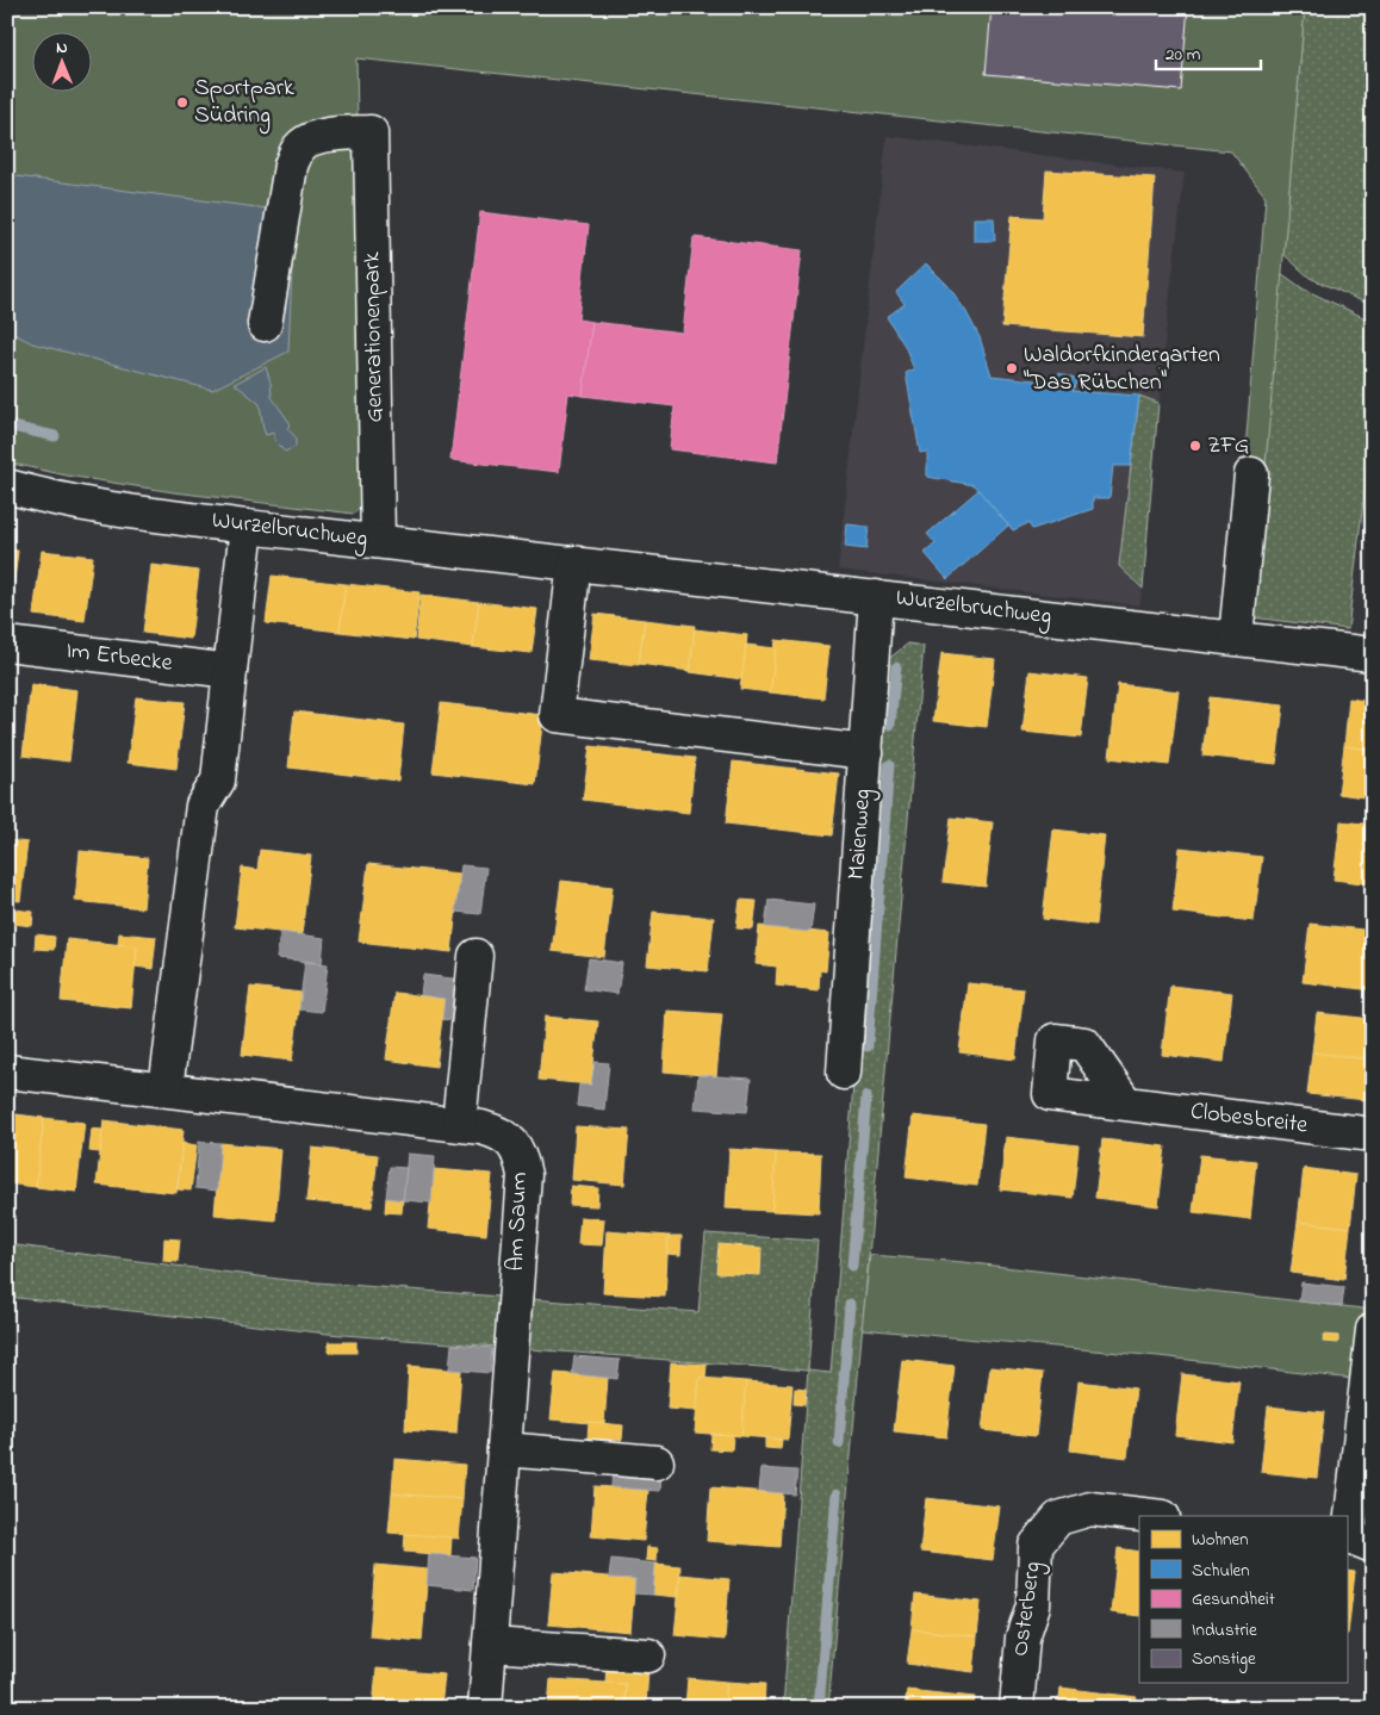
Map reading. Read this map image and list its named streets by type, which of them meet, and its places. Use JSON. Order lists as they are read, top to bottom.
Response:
{
  "streets": {
    "street": [
      "Generationenpark",
      "Wurzelbruchweg",
      "Im Erbecke",
      "Maienweg",
      "Clobesbreite",
      "Am Saum",
      "Osterberg"
    ]
  },
  "crossings": [
    ["Generationenpark", "Wurzelbruchweg"],
    ["Wurzelbruchweg", "Maienweg"]
  ],
  "places": ["Sportpark Südring", "Waldorfkindergarten \"Das Rübchen\"", "ZFG"],
  "legend": [
    "Wohnen",
    "Schulen",
    "Gesundheit",
    "Industrie",
    "Sonstige"
  ],
  "scale_bar": "20 m",
  "north": "top"
}
